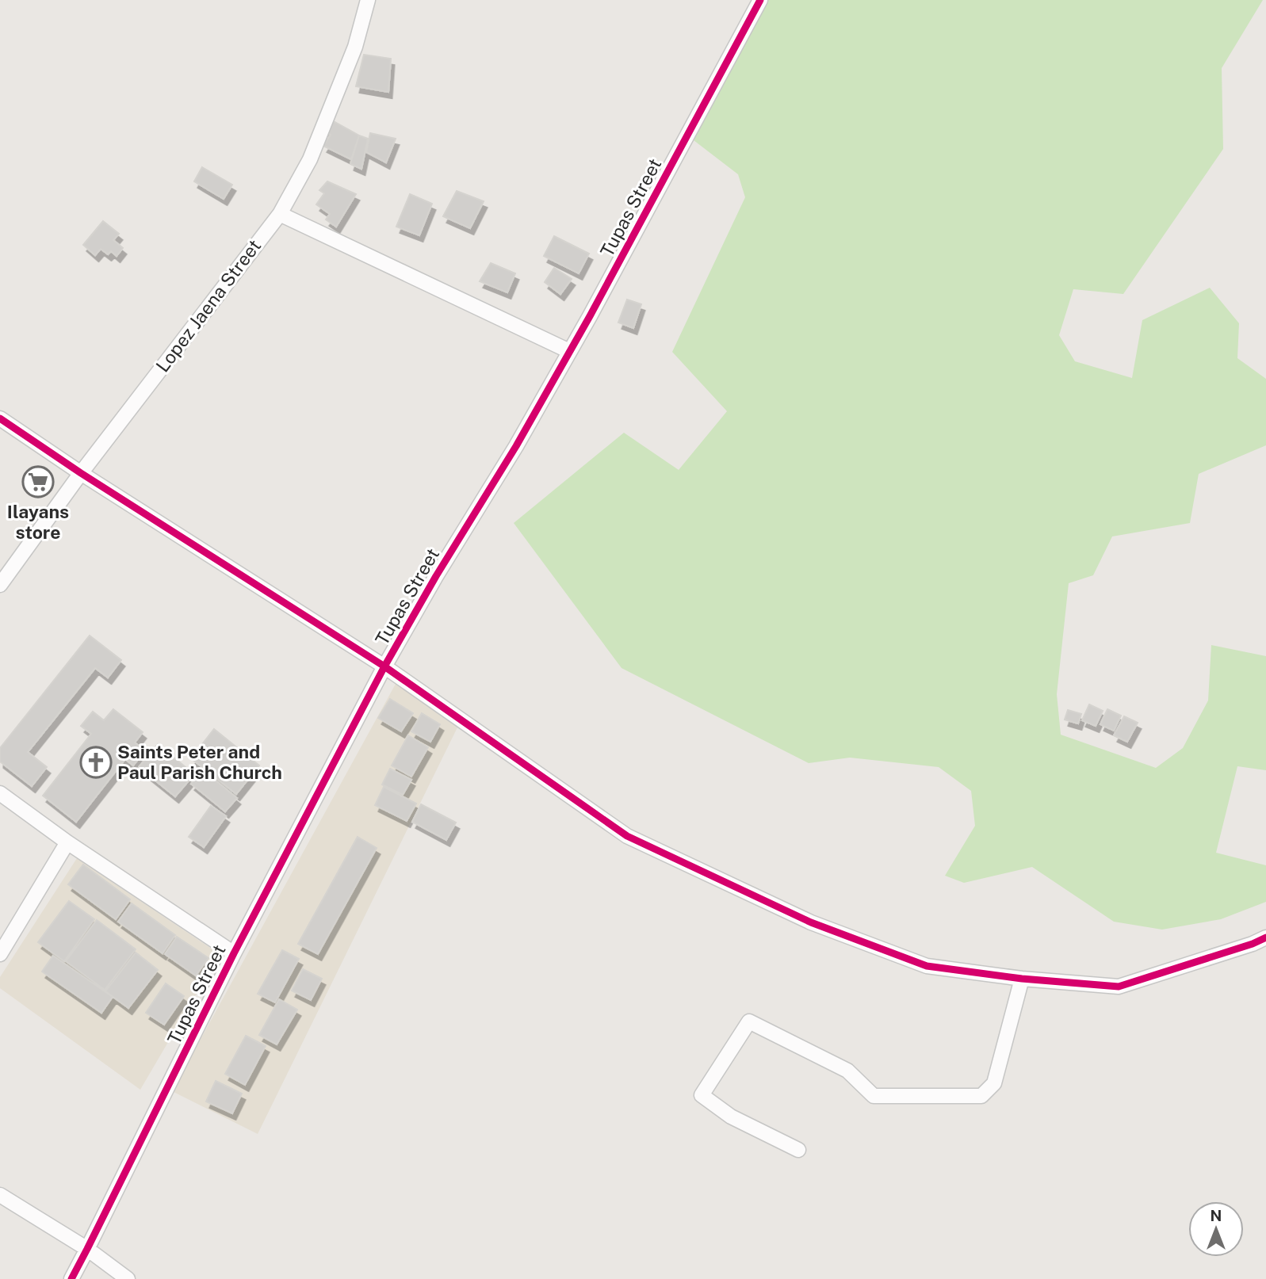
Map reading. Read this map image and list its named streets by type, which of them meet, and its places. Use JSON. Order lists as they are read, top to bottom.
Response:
{
  "streets": {
    "street": ["Tupas Street", "Lopez Jaena Street"]
  },
  "places": {
    "supermarket": ["Ilayans store"],
    "church": ["Saints Peter and Paul Parish Church"]
  },
  "north": "top"
}
